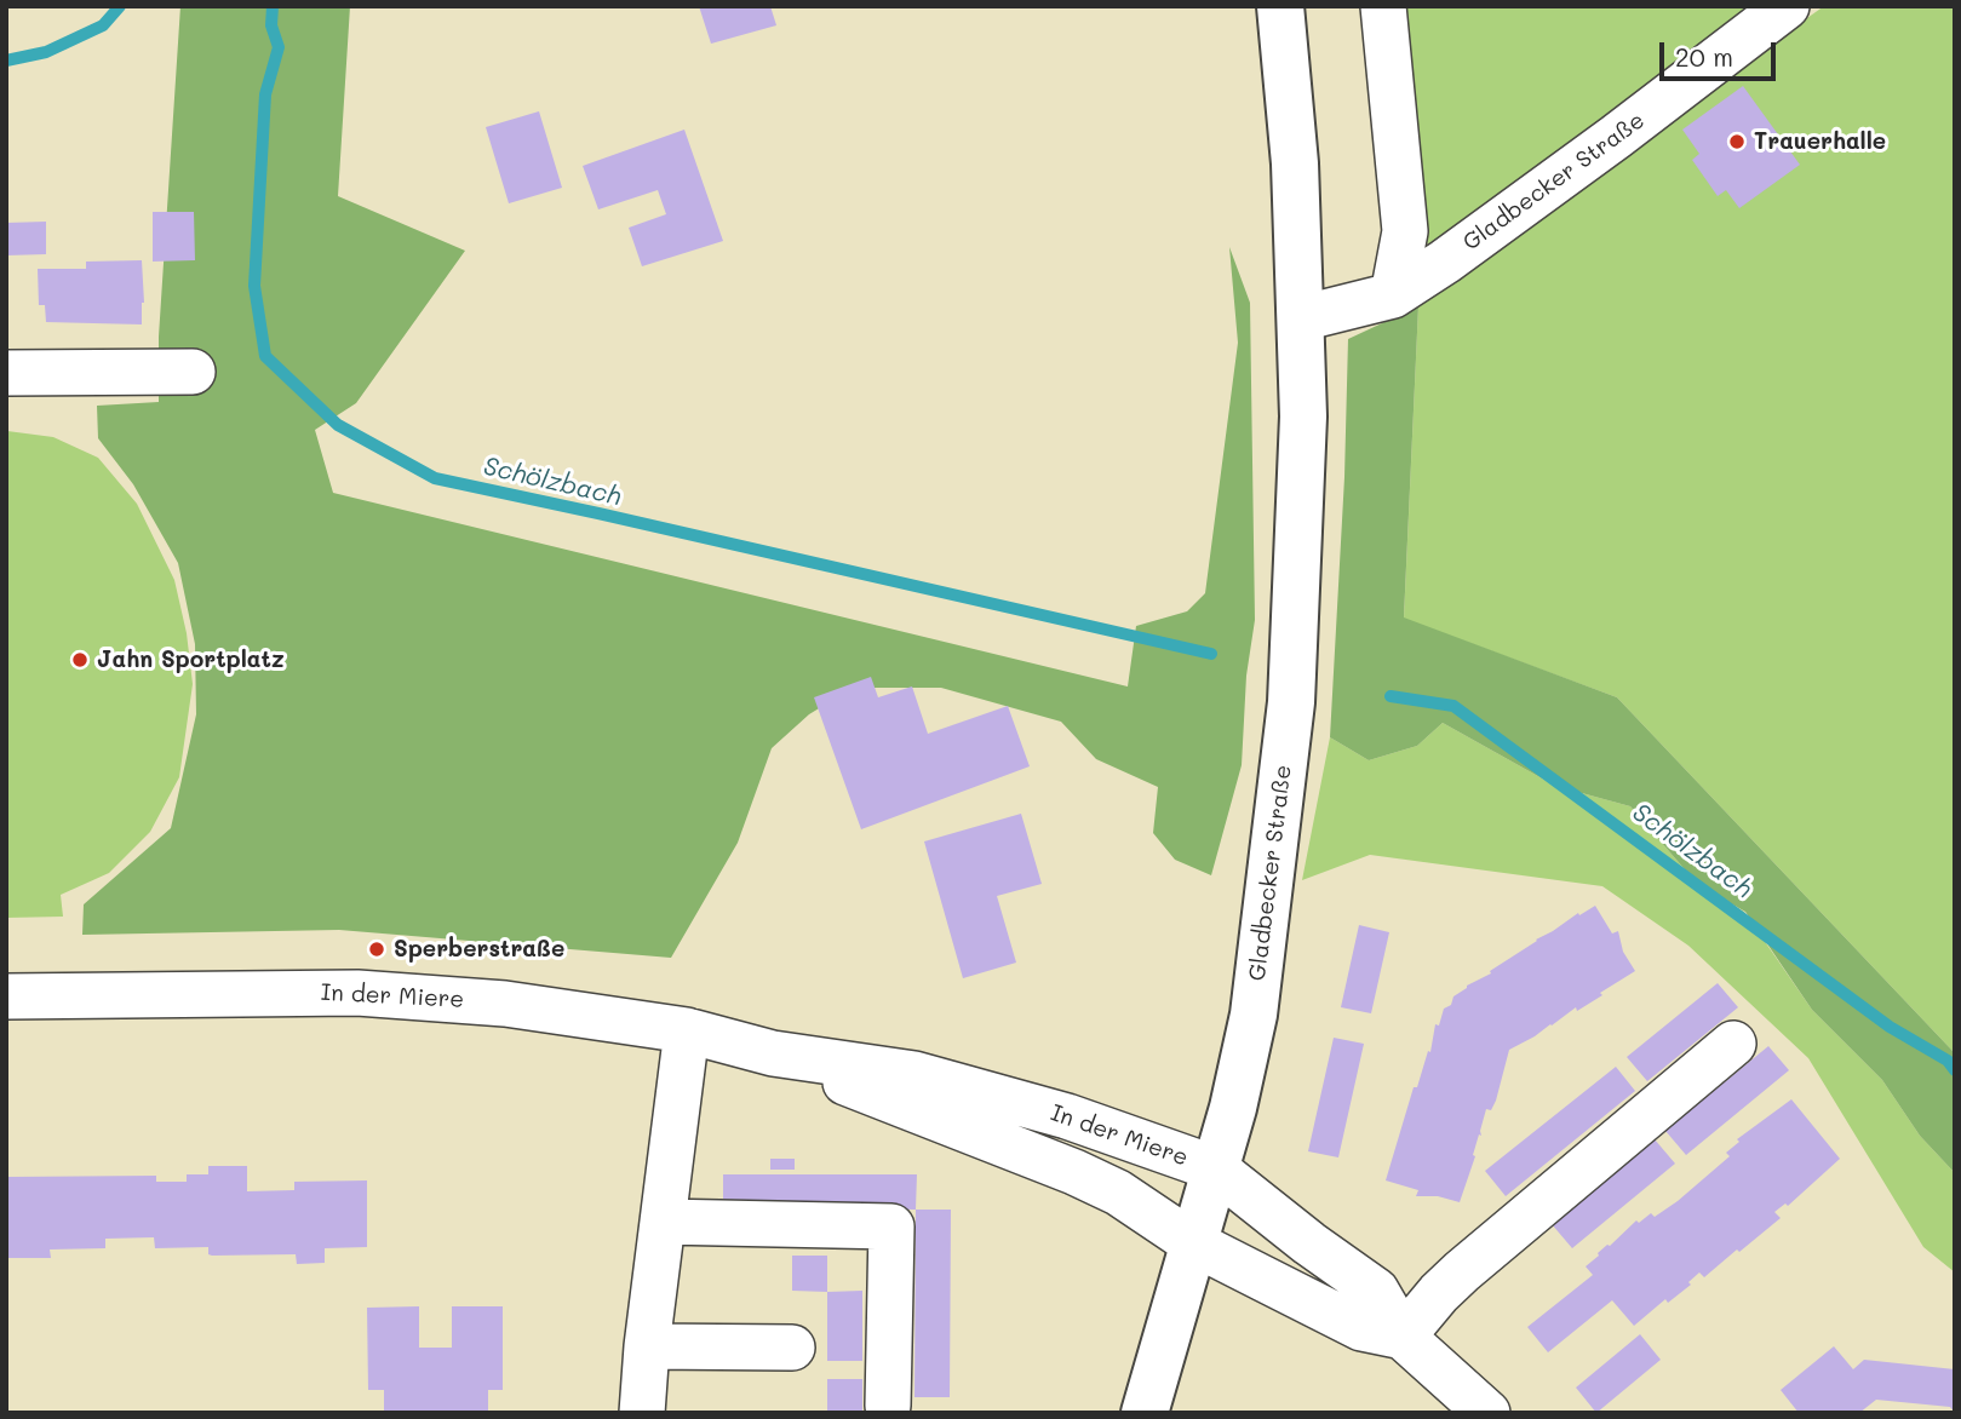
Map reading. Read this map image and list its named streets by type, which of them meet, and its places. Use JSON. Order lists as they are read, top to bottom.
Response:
{
  "streets": {
    "main road": ["Gladbecker Straße"],
    "street": ["In der Miere"]
  },
  "crossings": [
    ["Gladbecker Straße", "In der Miere"]
  ],
  "water": ["Schölzbach"],
  "places": ["Trauerhalle", "Jahn Sportplatz", "Sperberstraße"],
  "scale_bar": "20 m"
}
